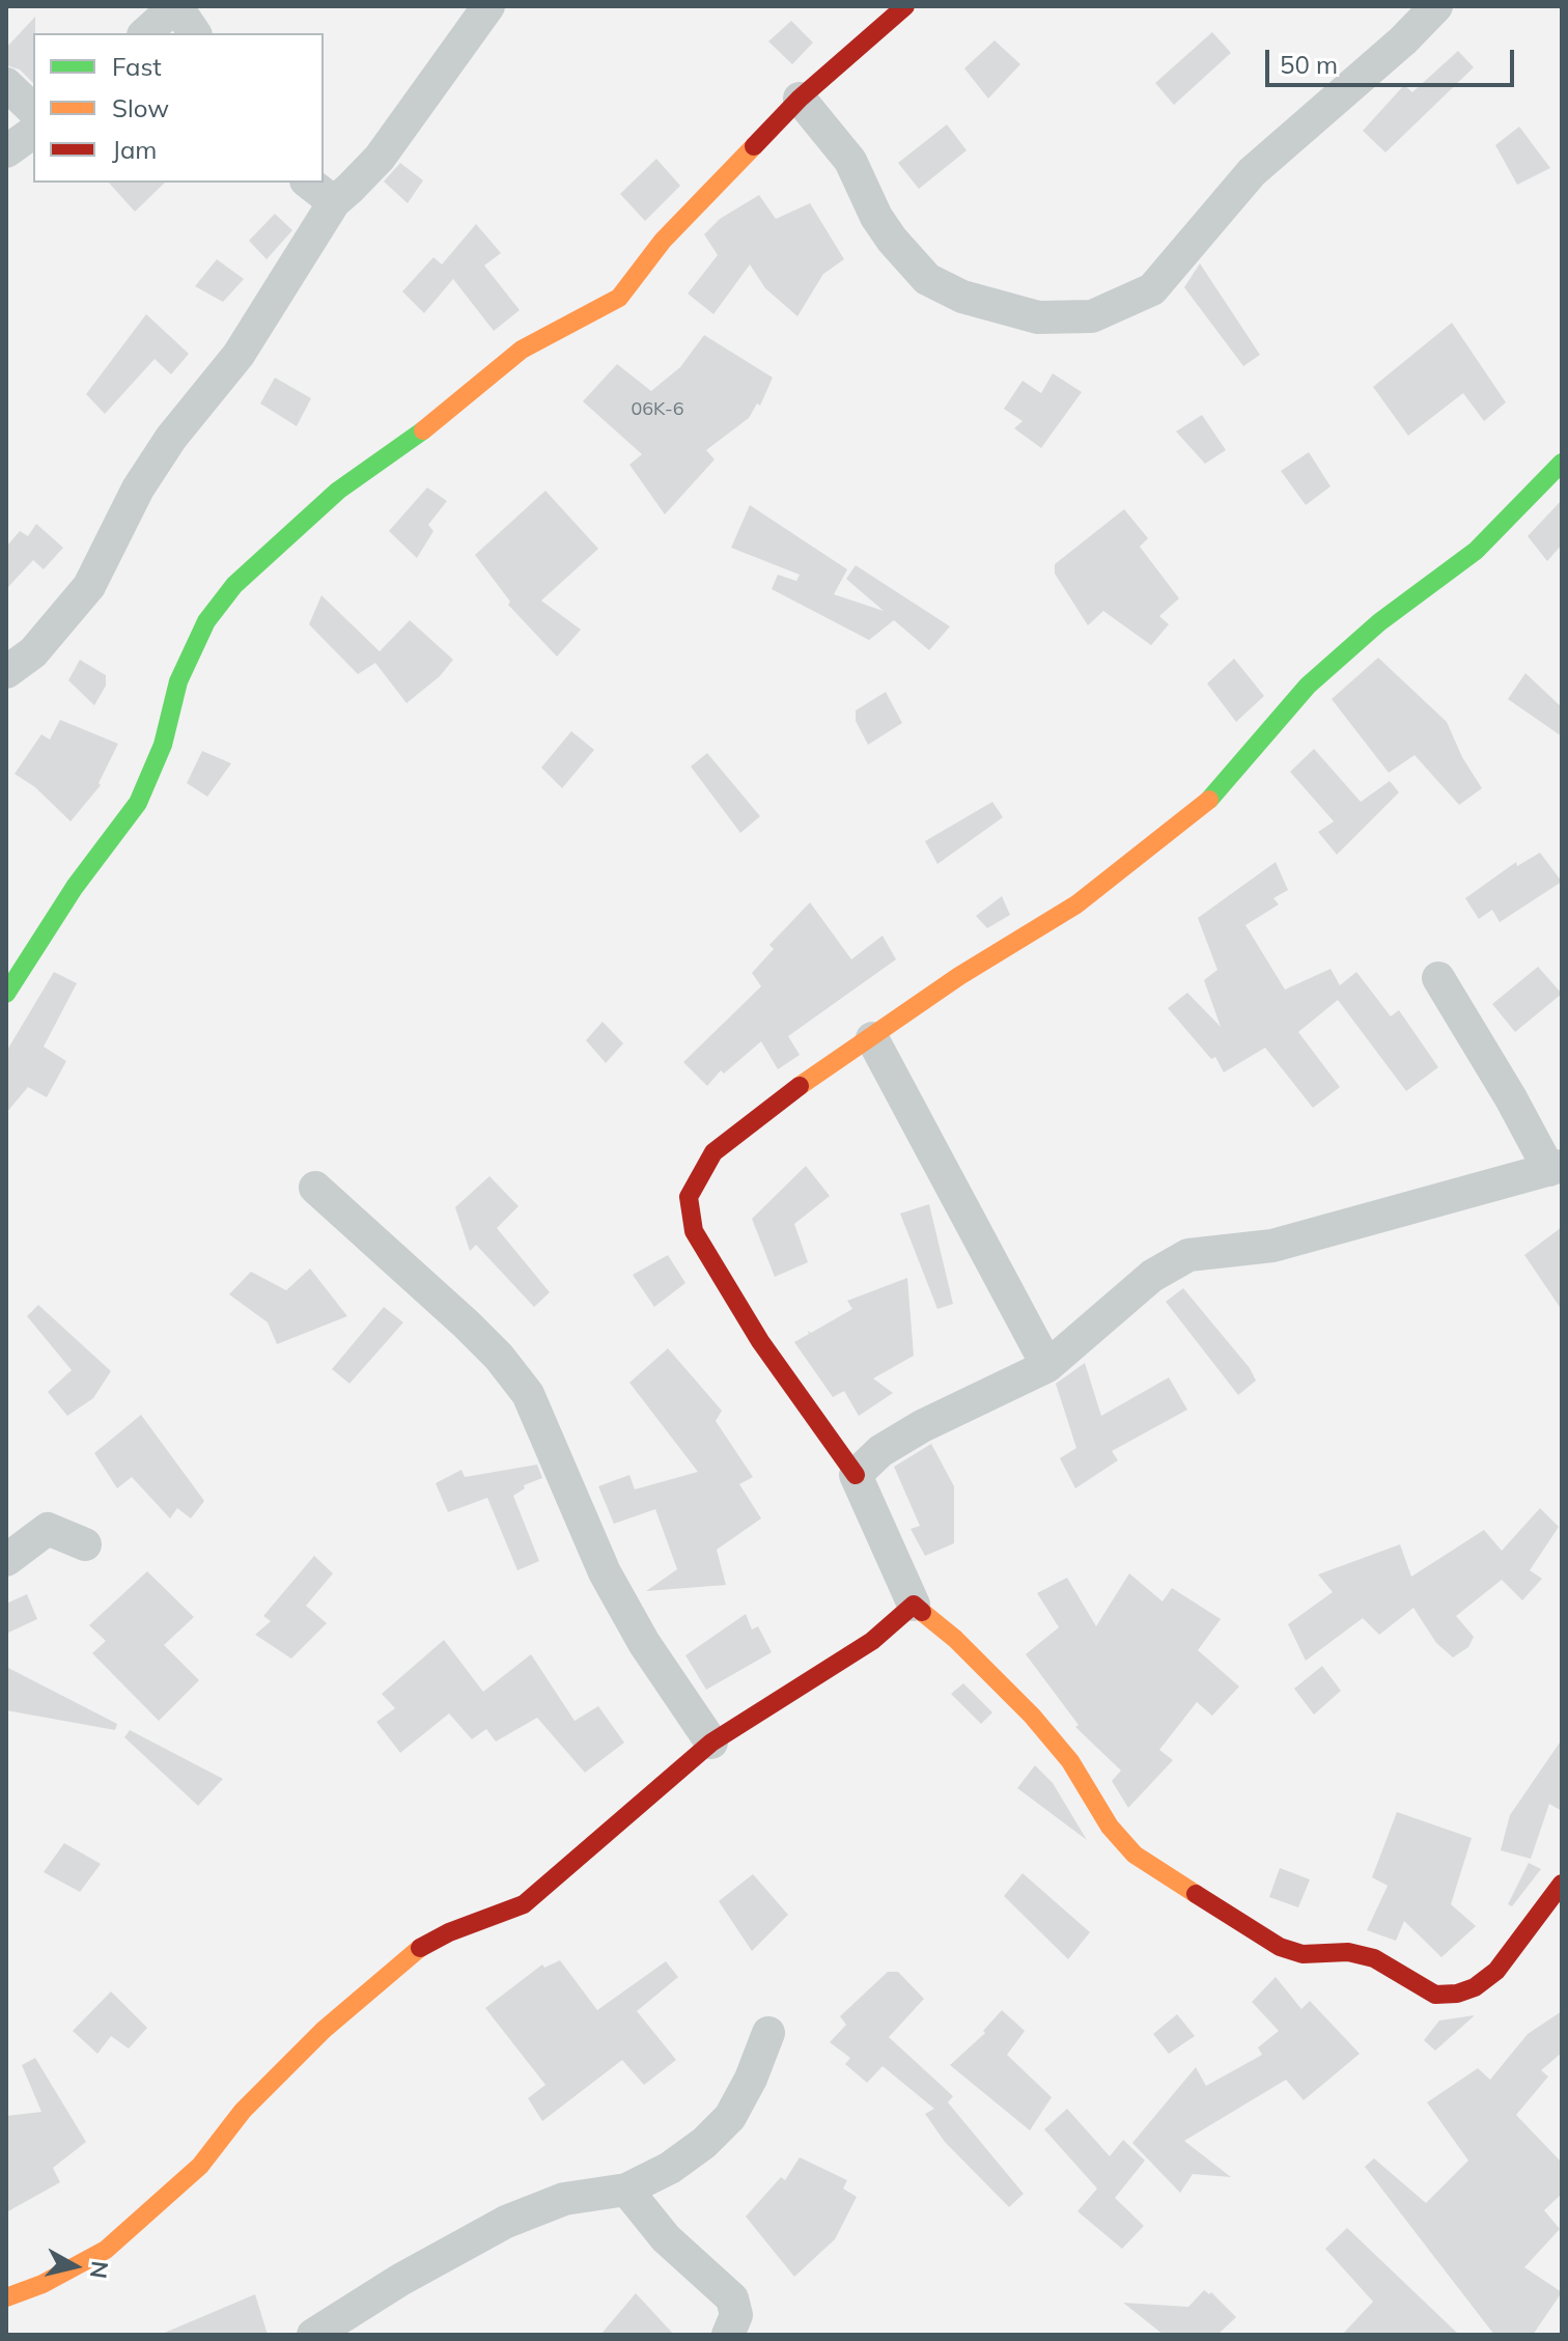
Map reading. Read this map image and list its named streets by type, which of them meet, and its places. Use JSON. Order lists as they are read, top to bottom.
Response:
{
  "house_numbers": ["06K-6"],
  "legend": ["Fast", "Slow", "Jam"],
  "scale_bar": "50 m",
  "north": "right"
}
